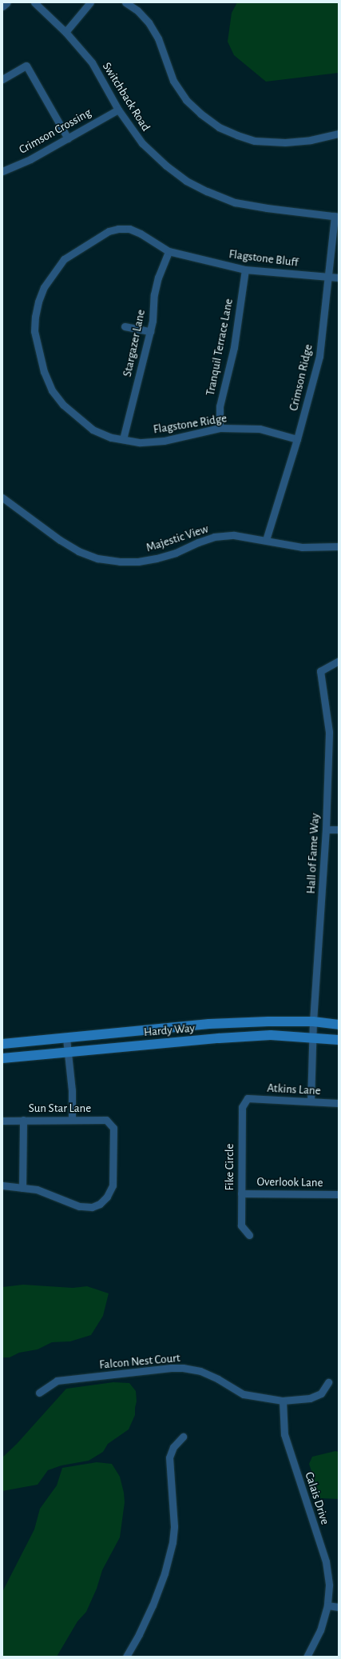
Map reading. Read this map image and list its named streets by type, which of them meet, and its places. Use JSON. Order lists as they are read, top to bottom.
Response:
{
  "streets": {
    "main road": ["Hardy Way"],
    "street": [
      "Switchback Road",
      "Crimson Crossing",
      "Flagstone Bluff",
      "Stargazer Lane",
      "Tranquil Terrace Lane",
      "Crimson Ridge",
      "Flagstone Ridge",
      "Majestic View",
      "Hall of Fame Way",
      "Atkins Lane",
      "Sun Star Lane",
      "Fike Circle",
      "Overlook Lane",
      "Falcon Nest Court",
      "Calais Drive"
    ]
  },
  "crossings": [
    ["Switchback Road", "Crimson Crossing"],
    ["Switchback Road", "Crimson Ridge"],
    ["Flagstone Bluff", "Stargazer Lane"],
    ["Flagstone Bluff", "Tranquil Terrace Lane"],
    ["Flagstone Bluff", "Crimson Ridge"],
    ["Flagstone Bluff", "Flagstone Ridge"],
    ["Stargazer Lane", "Flagstone Ridge"],
    ["Tranquil Terrace Lane", "Flagstone Ridge"],
    ["Crimson Ridge", "Flagstone Ridge"],
    ["Crimson Ridge", "Majestic View"],
    ["Hall of Fame Way", "Hardy Way"],
    ["Hall of Fame Way", "Atkins Lane"],
    ["Atkins Lane", "Fike Circle"],
    ["Fike Circle", "Overlook Lane"],
    ["Falcon Nest Court", "Calais Drive"]
  ]
}
